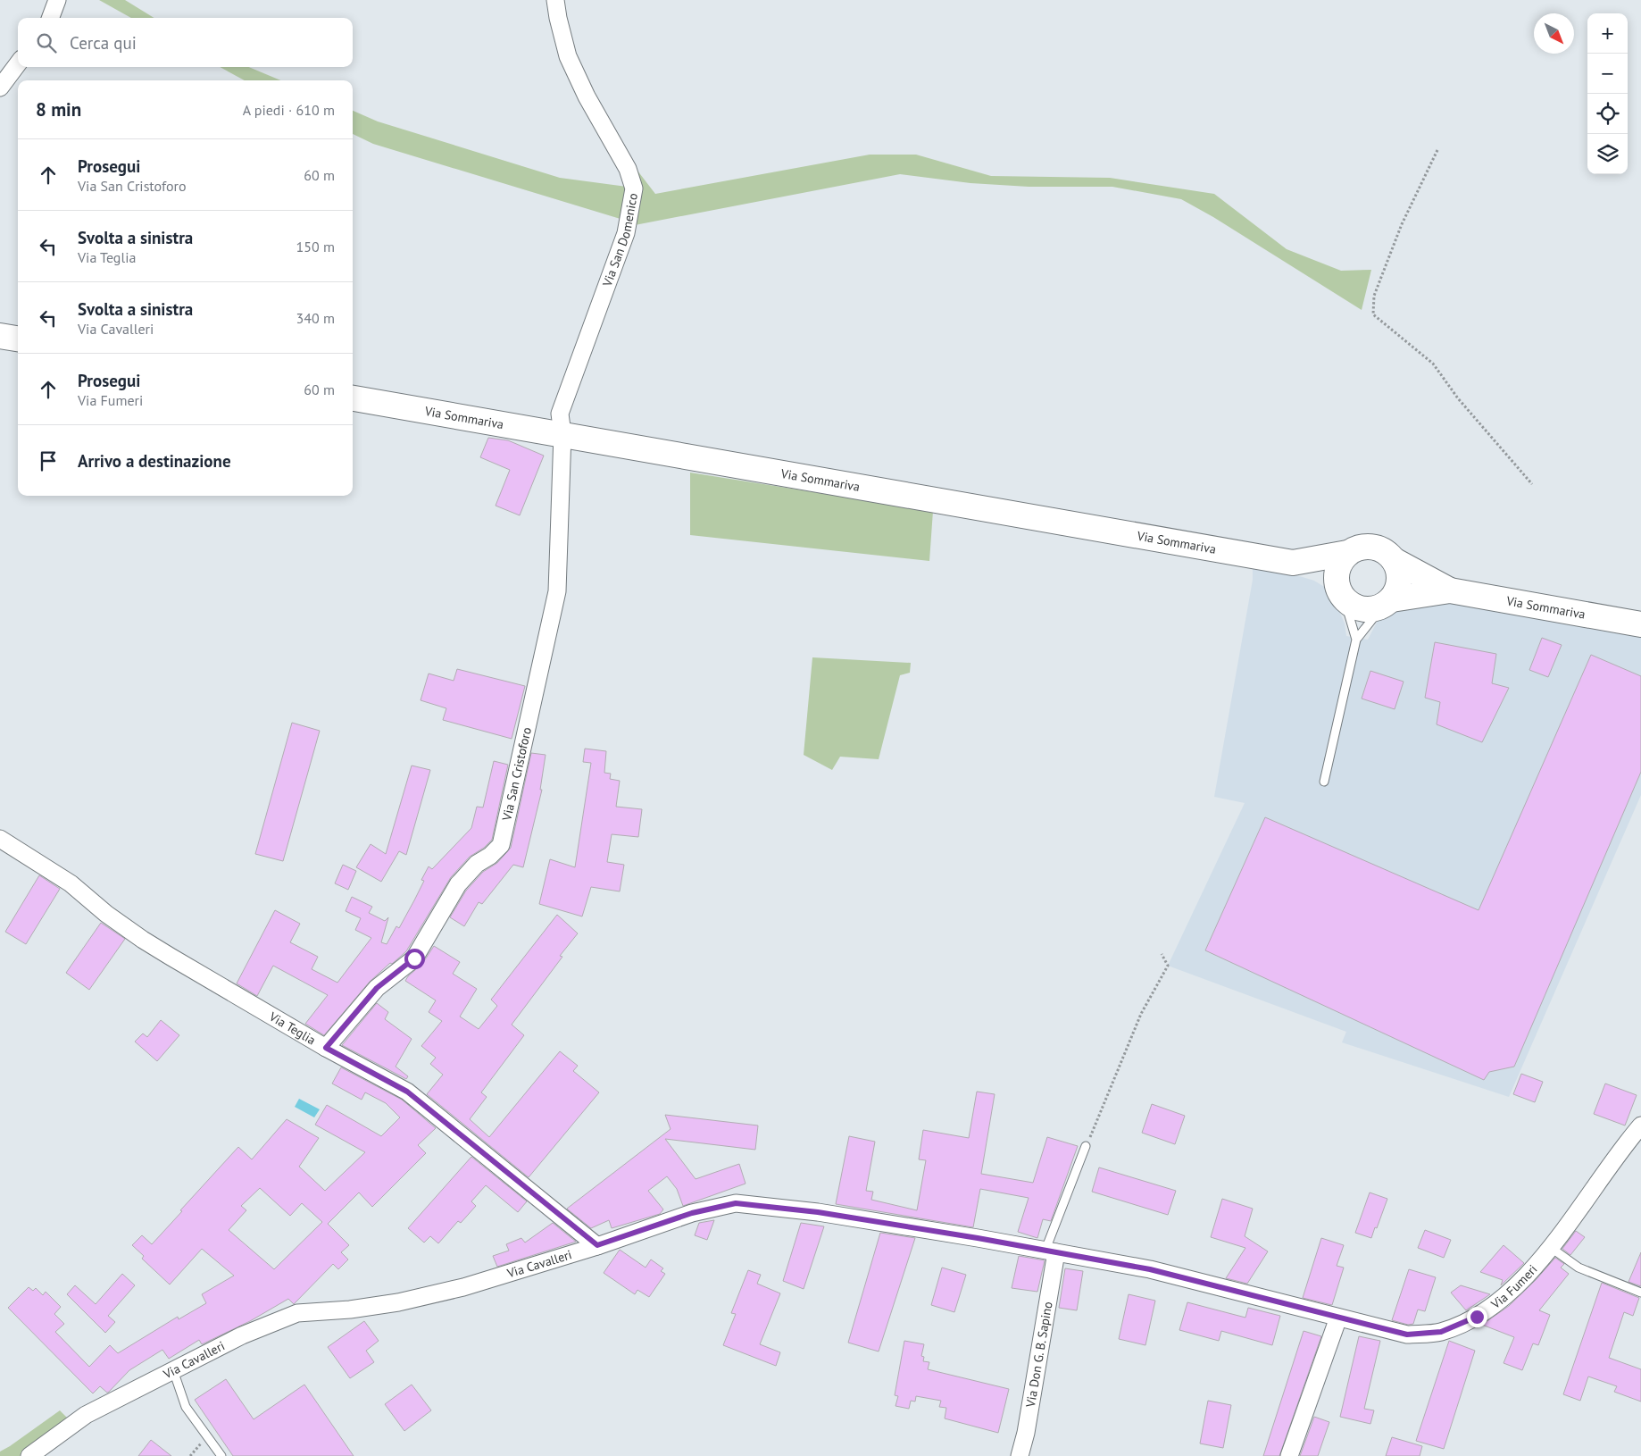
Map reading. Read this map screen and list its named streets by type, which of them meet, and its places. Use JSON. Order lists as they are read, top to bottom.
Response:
{
  "streets": {
    "main road": ["Via Sommariva"],
    "street": [
      "Via San Domenico",
      "Via San Cristoforo",
      "Via Teglia",
      "Via Cavalleri",
      "Via Fumeri",
      "Via Don G. B. Sapino"
    ]
  },
  "crossings": [
    ["Via San Domenico", "Via Sommariva"],
    ["Via San Domenico", "Via San Cristoforo"],
    ["Via Sommariva", "Via San Cristoforo"],
    ["Via San Cristoforo", "Via Teglia"],
    ["Via Teglia", "Via Cavalleri"],
    ["Via Cavalleri", "Via Fumeri"],
    ["Via Cavalleri", "Via Don G. B. Sapino"]
  ],
  "north": "bottom right",
  "page": {
    "map_buttons": ["+", "−"],
    "search": "Cerca qui",
    "heading": ["8 min", "A piedi · 610 m"],
    "list": [
      ["Prosegui", "Via San Cristoforo", "60 m"],
      ["Svolta a sinistra", "Via Teglia", "150 m"],
      ["Svolta a sinistra", "Via Cavalleri", "340 m"],
      ["Prosegui", "Via Fumeri", "60 m"],
      "Arrivo a destinazione"
    ]
  }
}
